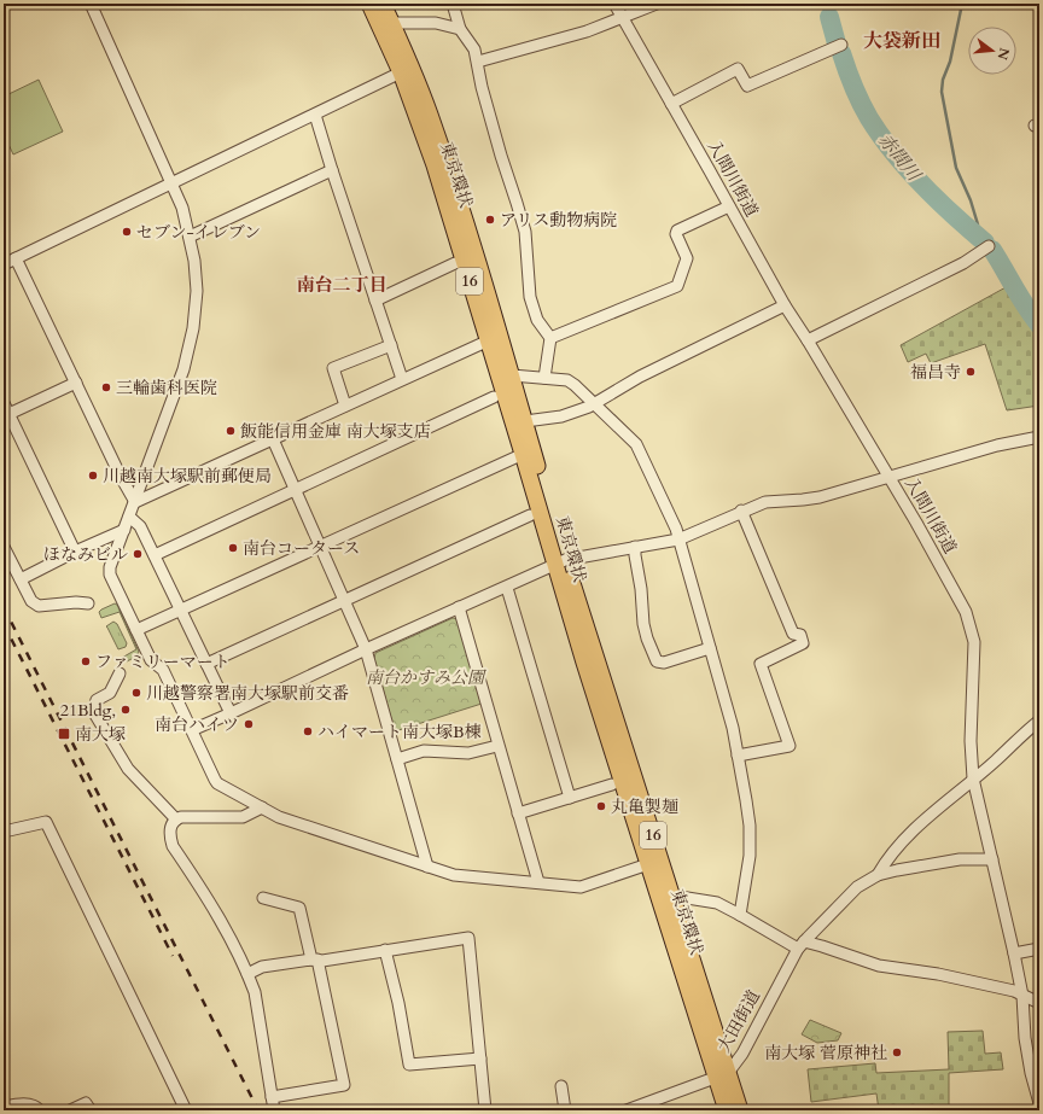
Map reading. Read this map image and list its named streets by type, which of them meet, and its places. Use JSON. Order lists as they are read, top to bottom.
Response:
{
  "streets": {
    "highway": ["東京環状", "16"],
    "street": ["入間川街道", "大田街道"]
  },
  "crossings": [
    ["東京環状", "大田街道"],
    ["入間川街道", "大田街道"]
  ],
  "districts": ["大袋新田", "南台二丁目"],
  "water": ["赤間川"],
  "parks": ["南台かすみ公園"],
  "places": {
    "other": [
      "アリス動物病院",
      "セブン-イレブン",
      "福昌寺",
      "三輪歯科医院",
      "飯能信用金庫 南大塚支店",
      "川越南大塚駅前郵便局",
      "南台コータース",
      "ほなみビル",
      "ファミリーマート",
      "川越警察署南大塚駅前交番",
      "21Bldg,",
      "南台ハイツ",
      "ハイマート南大塚B棟",
      "丸亀製麺",
      "南大塚 菅原神社"
    ],
    "transit": ["南大塚"]
  },
  "north": "right"
}
